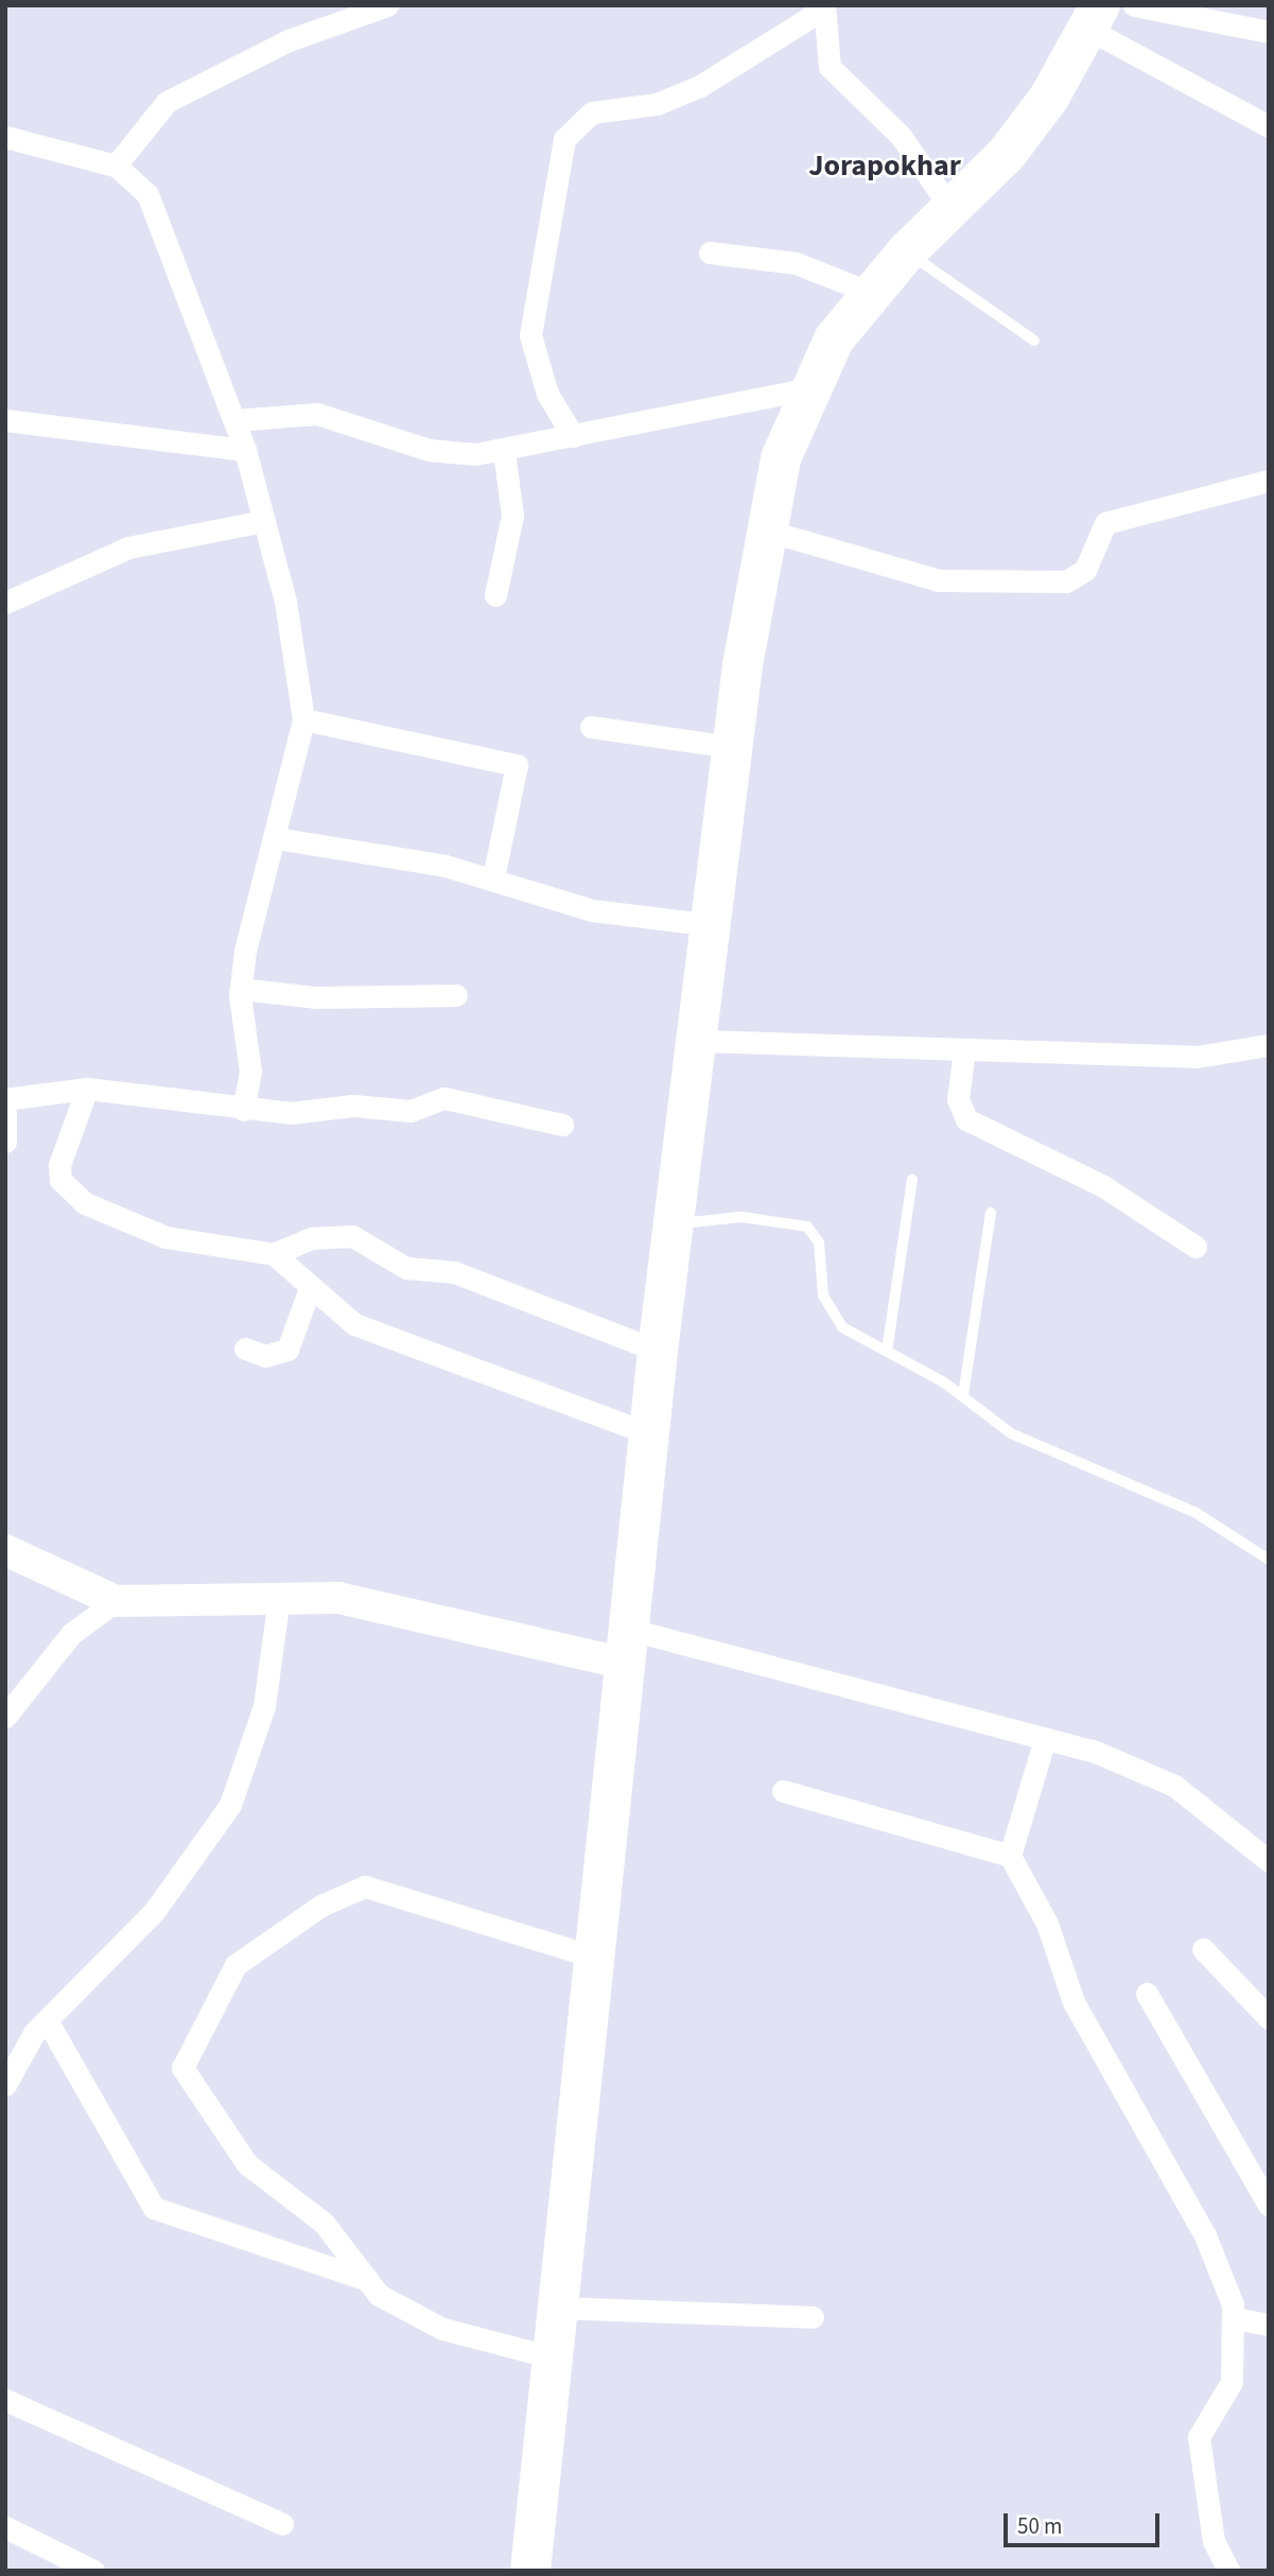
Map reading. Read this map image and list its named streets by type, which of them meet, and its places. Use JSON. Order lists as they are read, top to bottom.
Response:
{
  "districts": ["Jorapokhar"],
  "scale_bar": "50 m"
}
